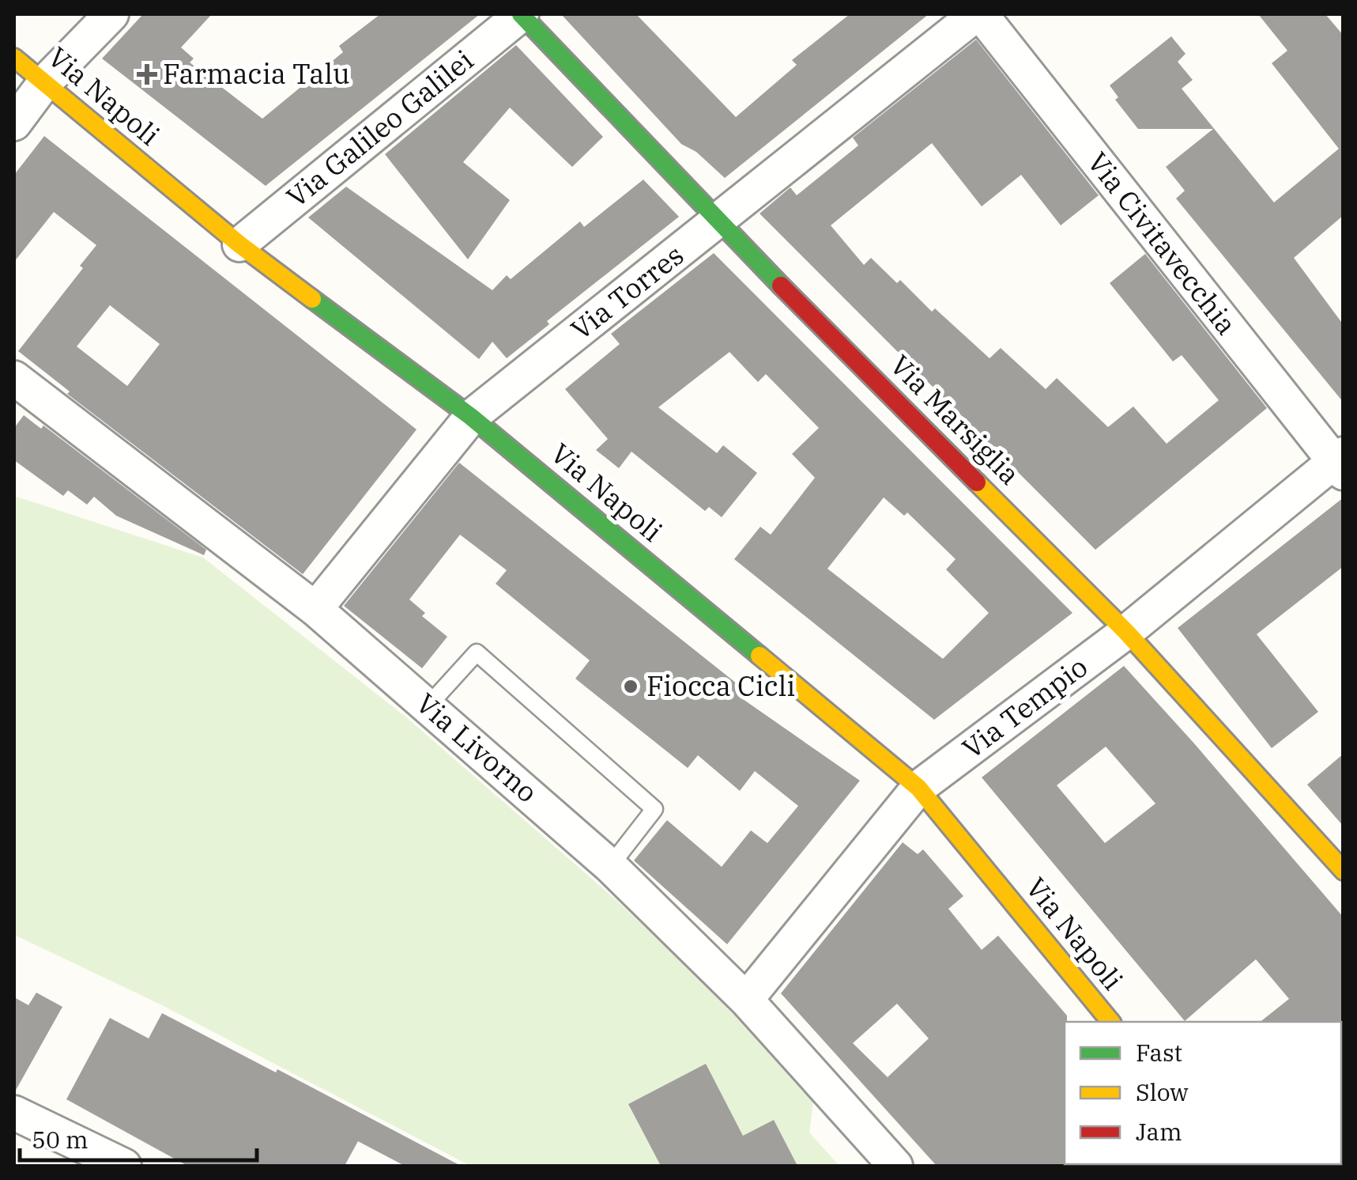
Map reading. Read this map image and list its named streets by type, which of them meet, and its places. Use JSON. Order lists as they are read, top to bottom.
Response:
{
  "streets": {
    "main road": ["Via Napoli", "Via Marsiglia"],
    "street": [
      "Via Galileo Galilei",
      "Via Civitavecchia",
      "Via Torres",
      "Via Tempio",
      "Via Livorno"
    ]
  },
  "crossings": [
    ["Via Napoli", "Via Galileo Galilei"],
    ["Via Napoli", "Via Torres"],
    ["Via Napoli", "Via Tempio"],
    ["Via Galileo Galilei", "Via Marsiglia"],
    ["Via Civitavecchia", "Via Torres"],
    ["Via Civitavecchia", "Via Tempio"],
    ["Via Torres", "Via Marsiglia"],
    ["Via Torres", "Via Livorno"],
    ["Via Marsiglia", "Via Tempio"],
    ["Via Tempio", "Via Livorno"]
  ],
  "places": {
    "health": ["Farmacia Talu"],
    "other": ["Fiocca Cicli"]
  },
  "legend": ["Fast", "Slow", "Jam"],
  "scale_bar": "50 m"
}
